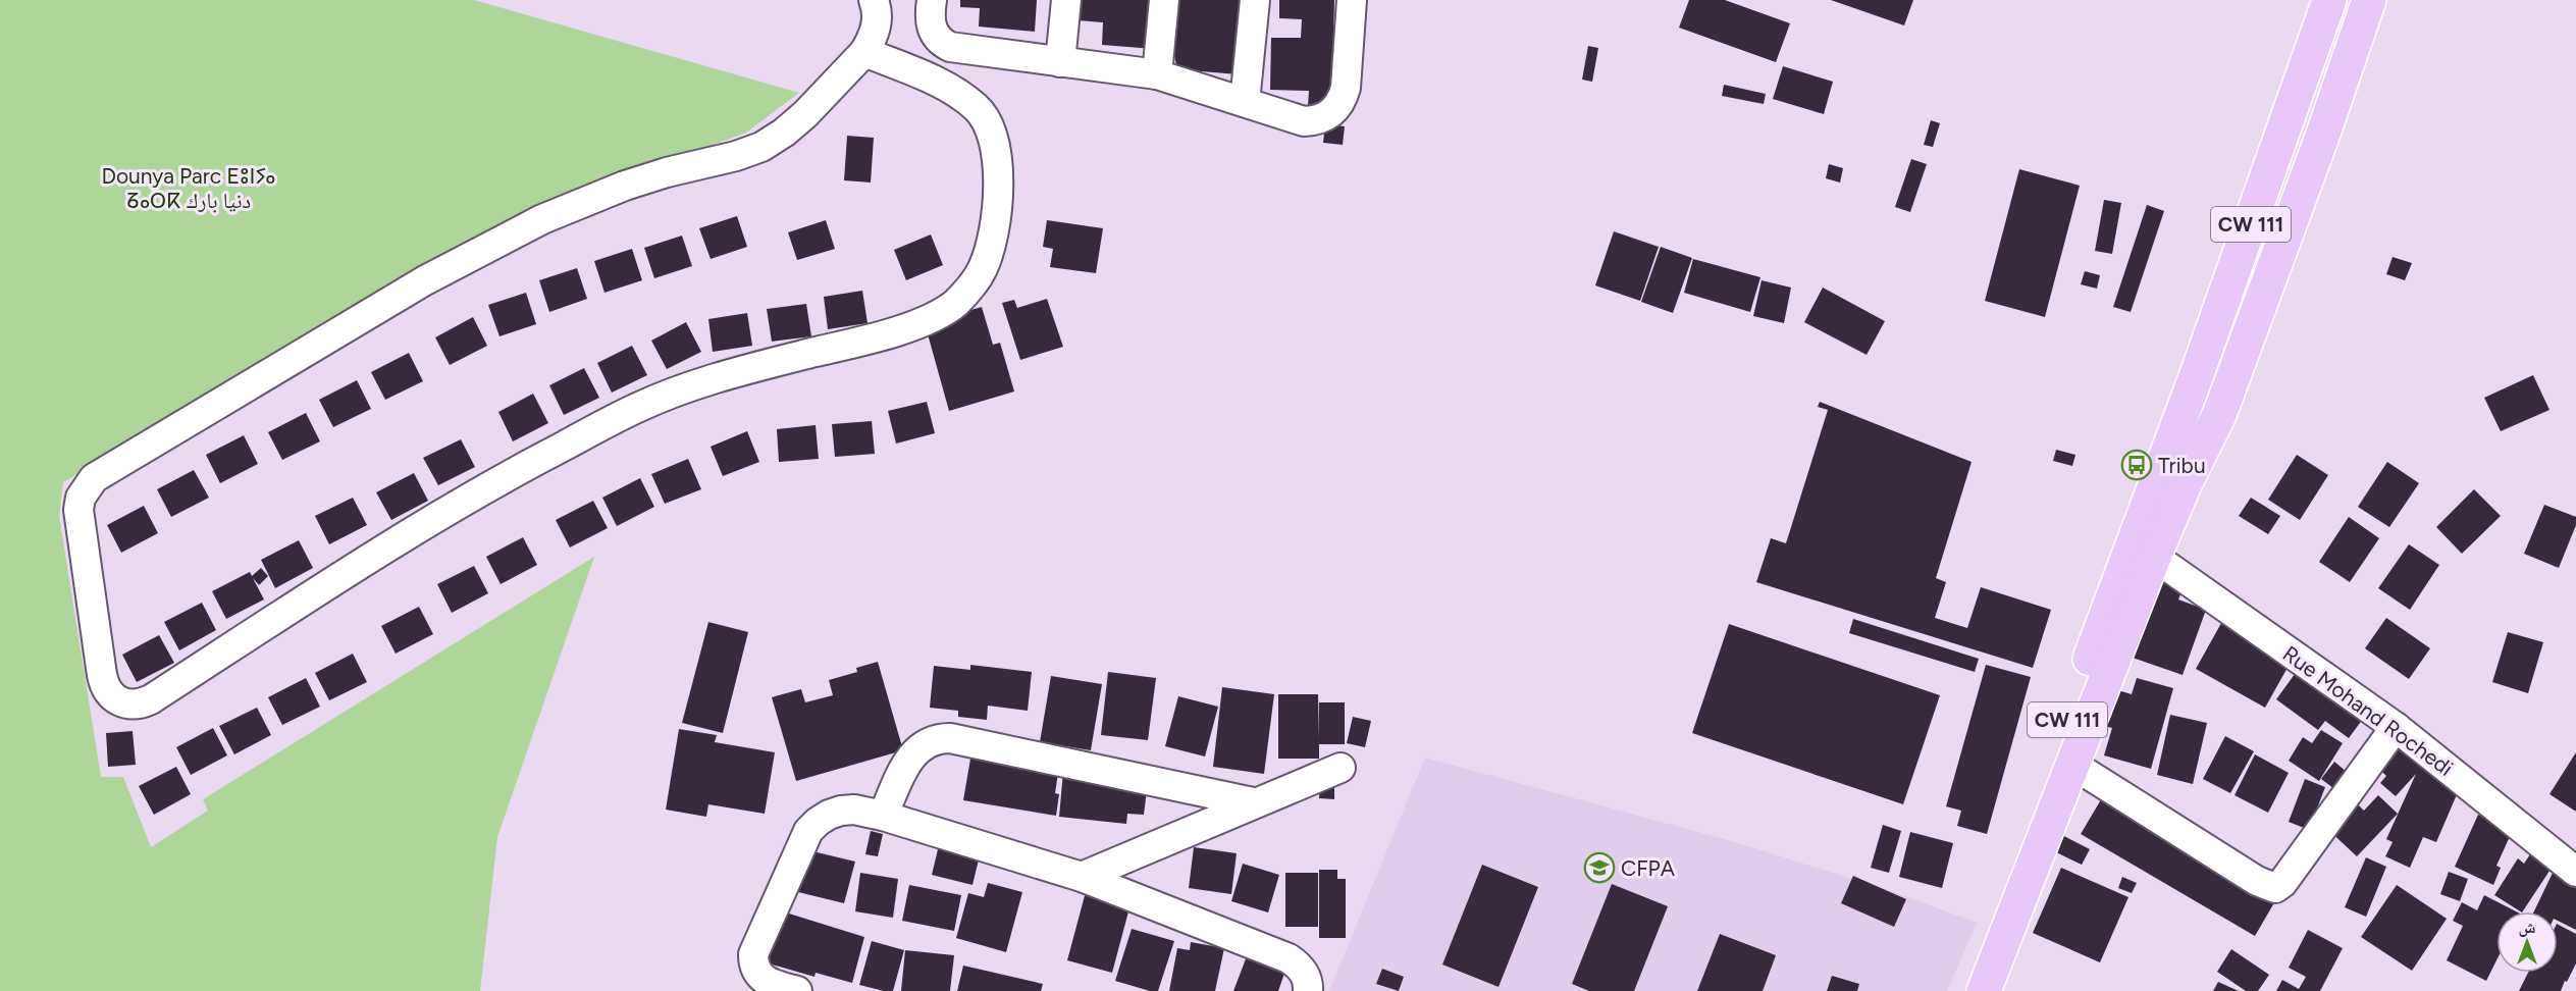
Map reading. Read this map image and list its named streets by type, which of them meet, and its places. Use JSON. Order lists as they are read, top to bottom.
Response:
{
  "streets": {
    "main road": ["CW 111"],
    "street": ["Rue Mohand Rochedi"]
  },
  "parks": ["Dounya Parc ⴹⵓⵏⵢⴰ ⵒⴰⵔⴽ دنيا بارك"],
  "places": {
    "bus stop": ["Tribu"],
    "school or university": ["CFPA"]
  },
  "north": "top"
}
